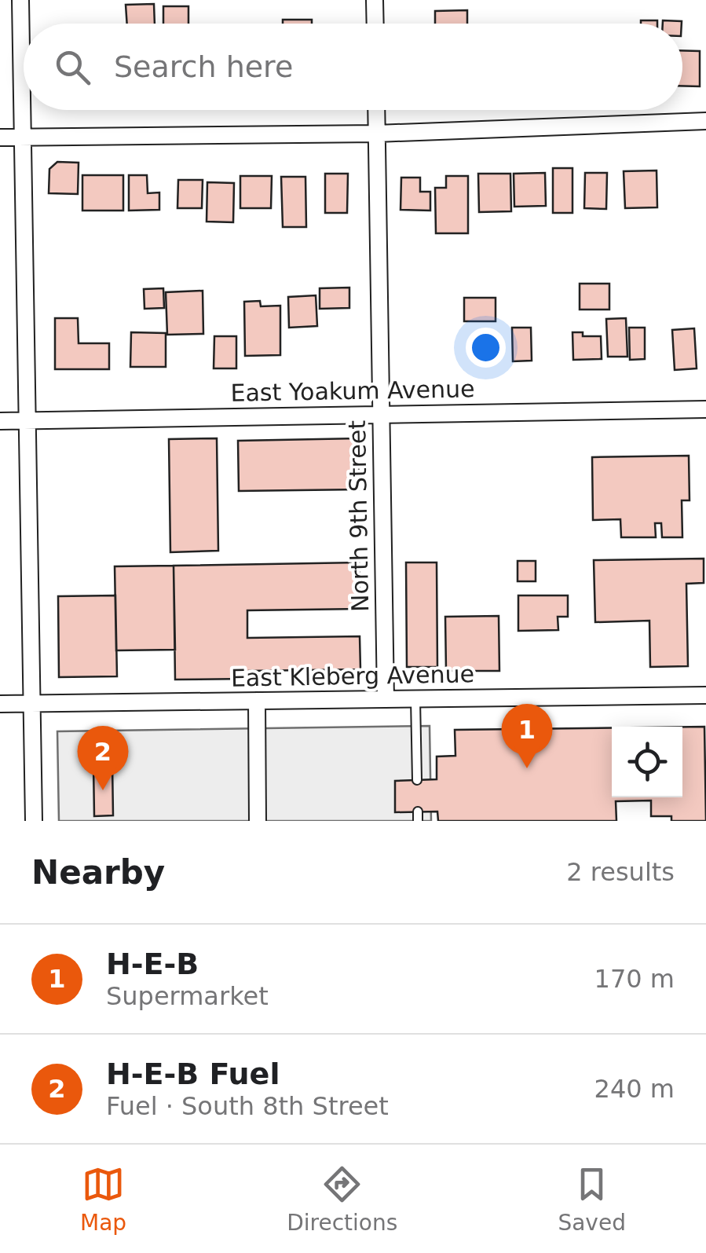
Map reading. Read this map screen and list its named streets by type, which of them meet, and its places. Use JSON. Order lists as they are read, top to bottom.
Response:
{
  "streets": {
    "street": ["East Yoakum Avenue", "North 9th Street", "East Kleberg Avenue"]
  },
  "crossings": [
    ["East Yoakum Avenue", "North 9th Street"],
    ["North 9th Street", "East Kleberg Avenue"]
  ],
  "page": {
    "search": "Search here",
    "pins": ["1", "2"],
    "heading": ["Nearby", "2 results"],
    "list": [
      {
        "mark": "1",
        "name": "H-E-B",
        "note": "Supermarket",
        "value": "170 m"
      },
      {
        "mark": "2",
        "name": "H-E-B Fuel",
        "note": "Fuel · South 8th Street",
        "value": "240 m"
      }
    ],
    "nav": ["Map", "Directions", "Saved"]
  }
}
